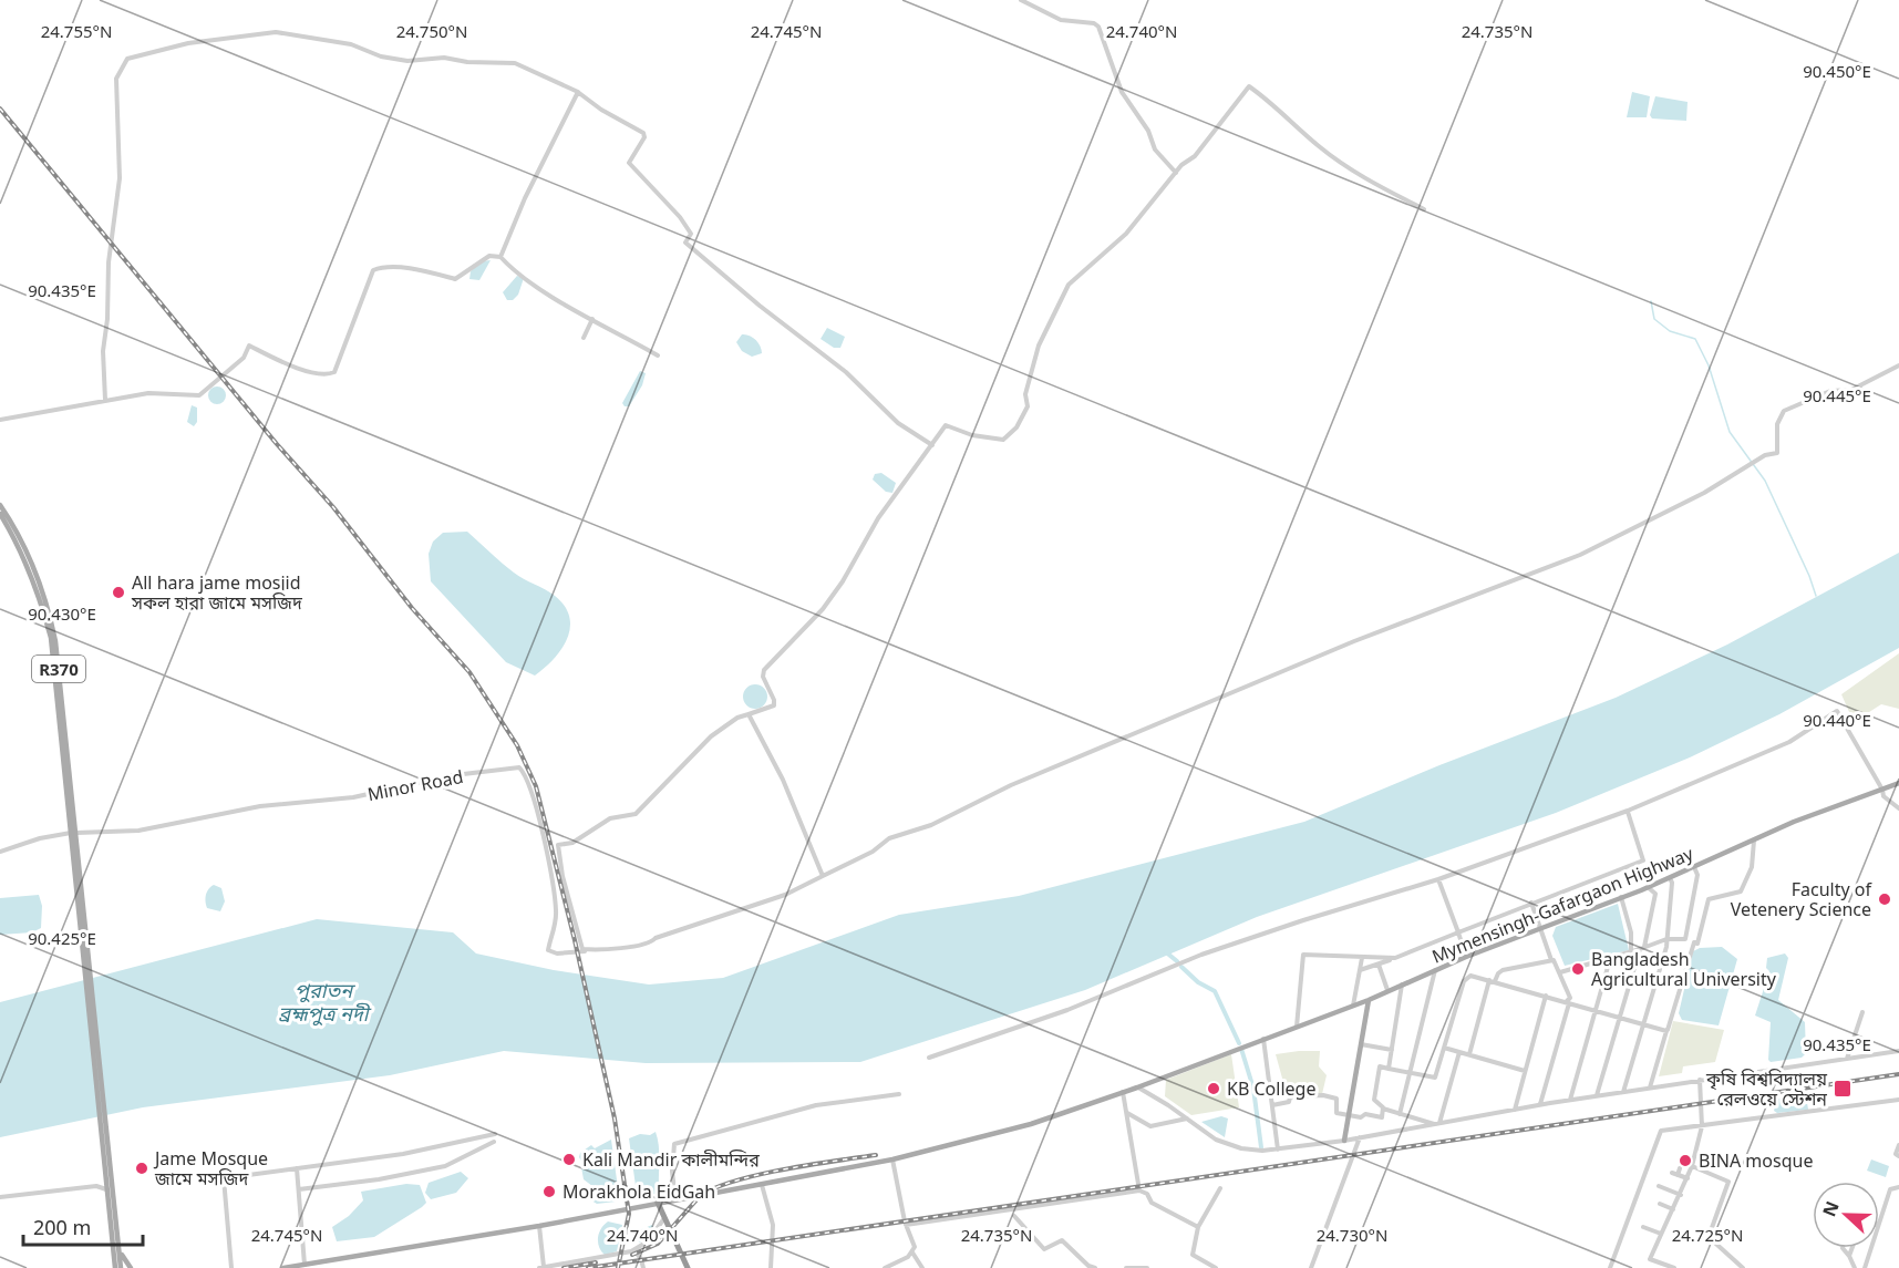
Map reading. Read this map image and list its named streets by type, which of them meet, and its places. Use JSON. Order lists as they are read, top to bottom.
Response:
{
  "streets": {
    "main road": ["R370", "Mymensingh-Gafargaon Highway"],
    "street": ["Minor Road"]
  },
  "crossings": [
    ["R370", "Minor Road"]
  ],
  "water": ["পুরাতন ব্রহ্মপুত্র নদী"],
  "places": {
    "other": [
      "All hara jame mosjid সকল হারা জামে মসজিদ",
      "Faculty of Vetenery Science",
      "Bangladesh Agricultural University",
      "KB College",
      "Kali Mandir কালীমন্দির",
      "BINA mosque",
      "Jame Mosque জামে মসজিদ",
      "Morakhola EidGah"
    ],
    "transit": ["কৃষি বিশ্ববিদ্যালয় রেলওয়ে স্টেশন"]
  },
  "scale_bar": "200 m",
  "north": "left",
  "coordinates": [
    "24.755°N",
    "24.750°N",
    "24.745°N",
    "24.740°N",
    "24.735°N",
    "90.450°E",
    "90.435°E",
    "90.445°E",
    "90.430°E",
    "90.440°E",
    "90.425°E",
    "24.730°N",
    "24.725°N"
  ]
}
